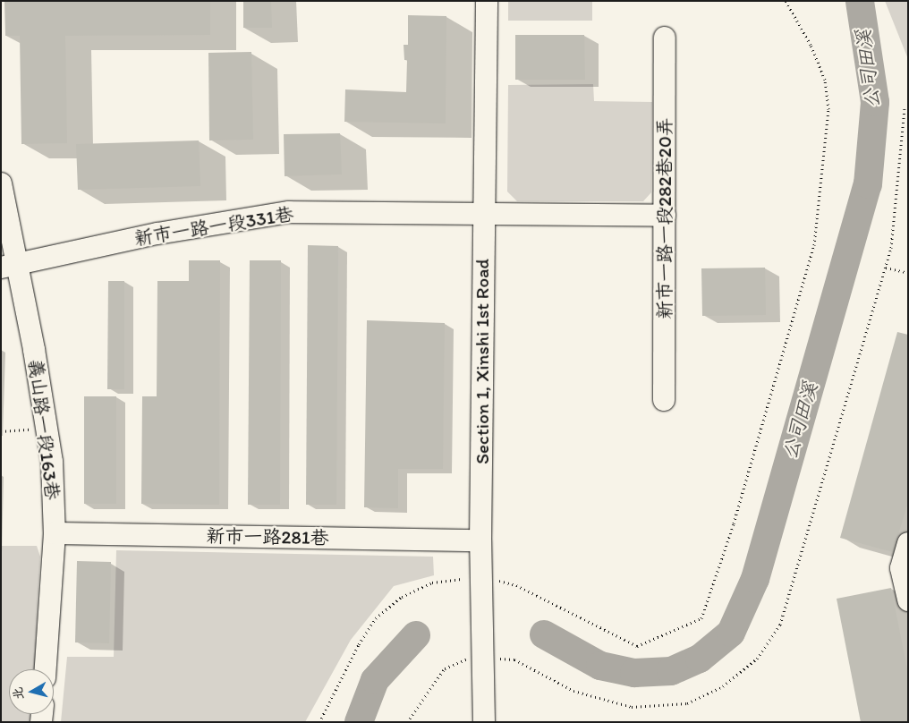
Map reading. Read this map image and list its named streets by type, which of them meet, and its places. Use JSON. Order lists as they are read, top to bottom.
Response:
{
  "streets": {
    "street": [
      "新市一路一段282巷20弄",
      "新市一路一段331巷",
      "Section 1, Xinshi 1st Road",
      "義山路一段163巷",
      "新市一路281巷"
    ]
  },
  "crossings": [
    ["新市一路一段282巷20弄", "新市一路一段331巷"],
    ["新市一路一段331巷", "Section 1, Xinshi 1st Road"],
    ["新市一路一段331巷", "義山路一段163巷"],
    ["Section 1, Xinshi 1st Road", "新市一路281巷"],
    ["義山路一段163巷", "新市一路281巷"]
  ],
  "water": ["公司田溪"],
  "north": "left"
}
